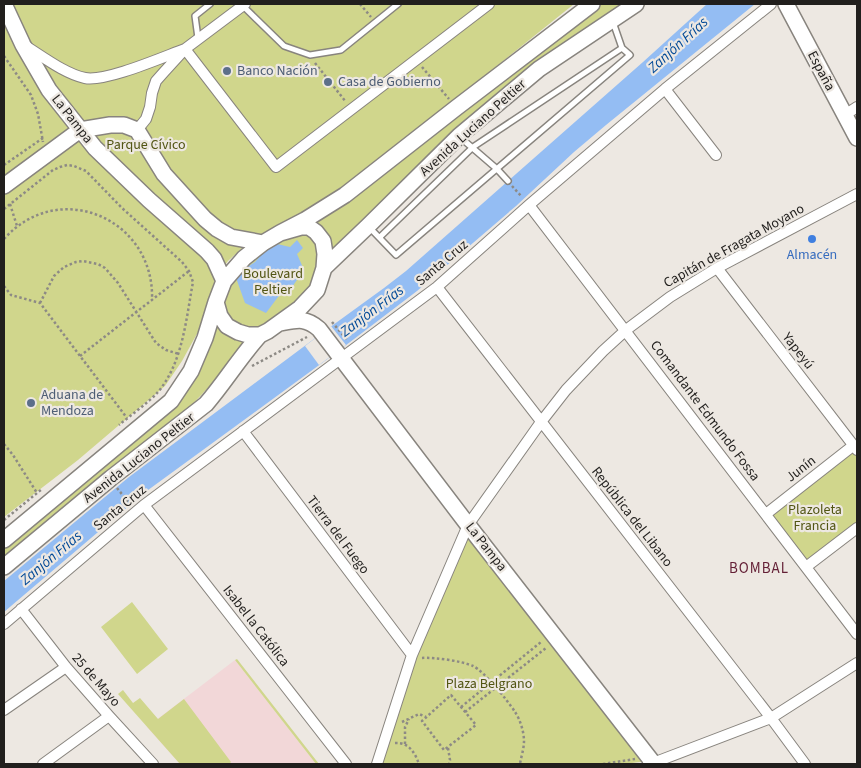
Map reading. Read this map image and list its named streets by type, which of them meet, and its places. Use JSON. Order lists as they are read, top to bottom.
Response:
{
  "streets": {
    "main road": ["España", "La Pampa", "Avenida Luciano Peltier"],
    "street": [
      "Capitán de Fragata Moyano",
      "Santa Cruz",
      "Yapeyú",
      "Comandante Edmundo Fossa",
      "Junín",
      "República del Libano",
      "Tierra del Fuego",
      "Isabel la Católica",
      "25 de Mayo"
    ]
  },
  "crossings": [
    ["La Pampa", "Avenida Luciano Peltier"],
    ["La Pampa", "Capitán de Fragata Moyano"],
    ["La Pampa", "Santa Cruz"],
    ["Capitán de Fragata Moyano", "Yapeyú"],
    ["Capitán de Fragata Moyano", "Comandante Edmundo Fossa"],
    ["Capitán de Fragata Moyano", "República del Libano"],
    ["Capitán de Fragata Moyano", "Tierra del Fuego"],
    ["Santa Cruz", "Comandante Edmundo Fossa"],
    ["Santa Cruz", "República del Libano"],
    ["Santa Cruz", "Tierra del Fuego"],
    ["Santa Cruz", "Isabel la Católica"],
    ["Santa Cruz", "25 de Mayo"],
    ["Yapeyú", "Junín"],
    ["Comandante Edmundo Fossa", "Junín"]
  ],
  "districts": ["BOMBAL"],
  "water": ["Zanjón Frías"],
  "parks": [
    "Parque Cívico",
    "Boulevard Peltier",
    "Plazoleta Francia",
    "Plaza Belgrano"
  ],
  "places": [
    "Banco Nación",
    "Casa de Gobierno",
    "Almacén",
    "Aduana de Mendoza"
  ]
}
